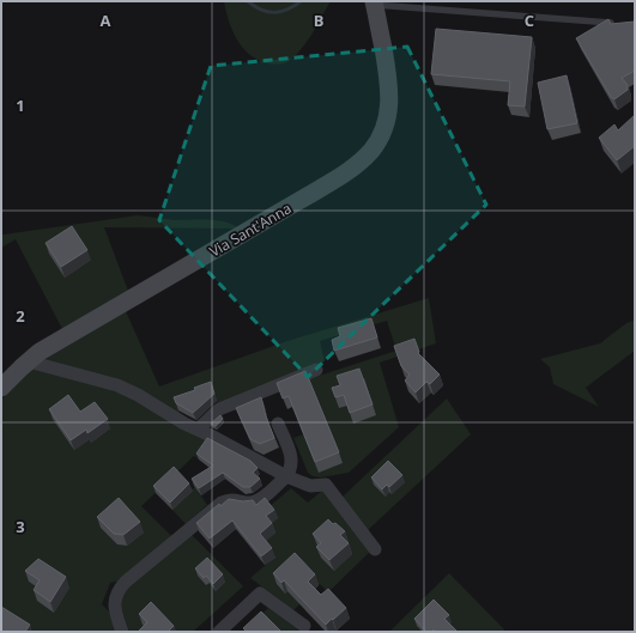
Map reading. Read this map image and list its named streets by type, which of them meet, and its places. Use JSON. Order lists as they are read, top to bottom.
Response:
{
  "streets": {
    "street": ["Via Sant'Anna"]
  },
  "grid": {
    "columns": ["A", "B", "C"],
    "rows": ["1", "2", "3"]
  }
}
